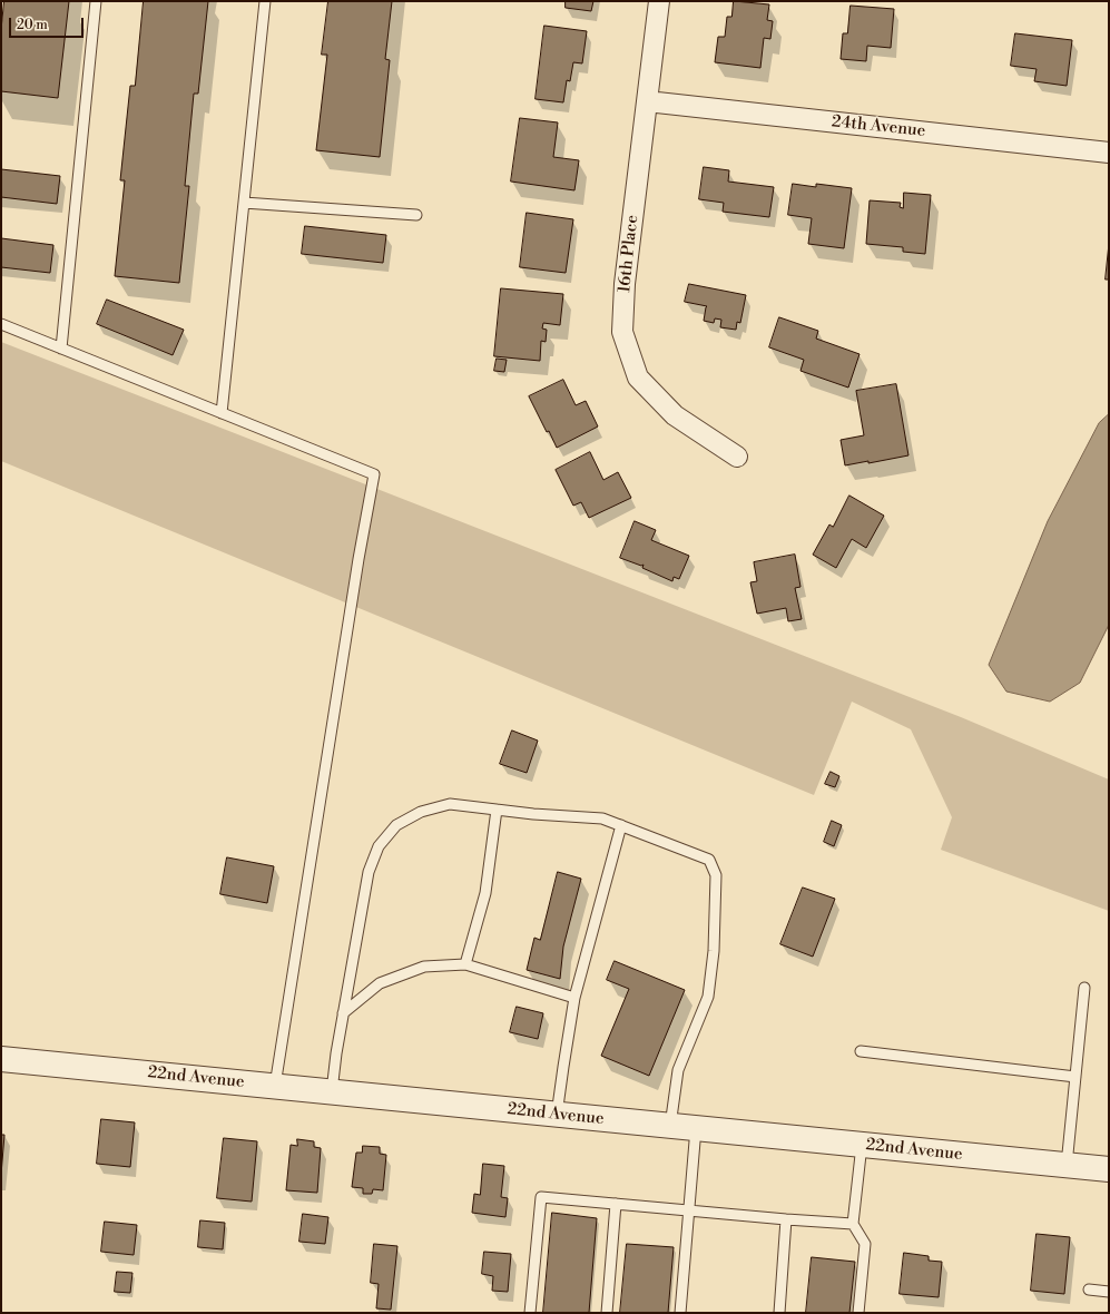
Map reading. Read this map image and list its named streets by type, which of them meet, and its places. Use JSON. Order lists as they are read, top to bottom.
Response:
{
  "streets": {
    "street": ["24th Avenue", "16th Place", "22nd Avenue"]
  },
  "crossings": [
    ["24th Avenue", "16th Place"]
  ],
  "scale_bar": "20 m"
}
